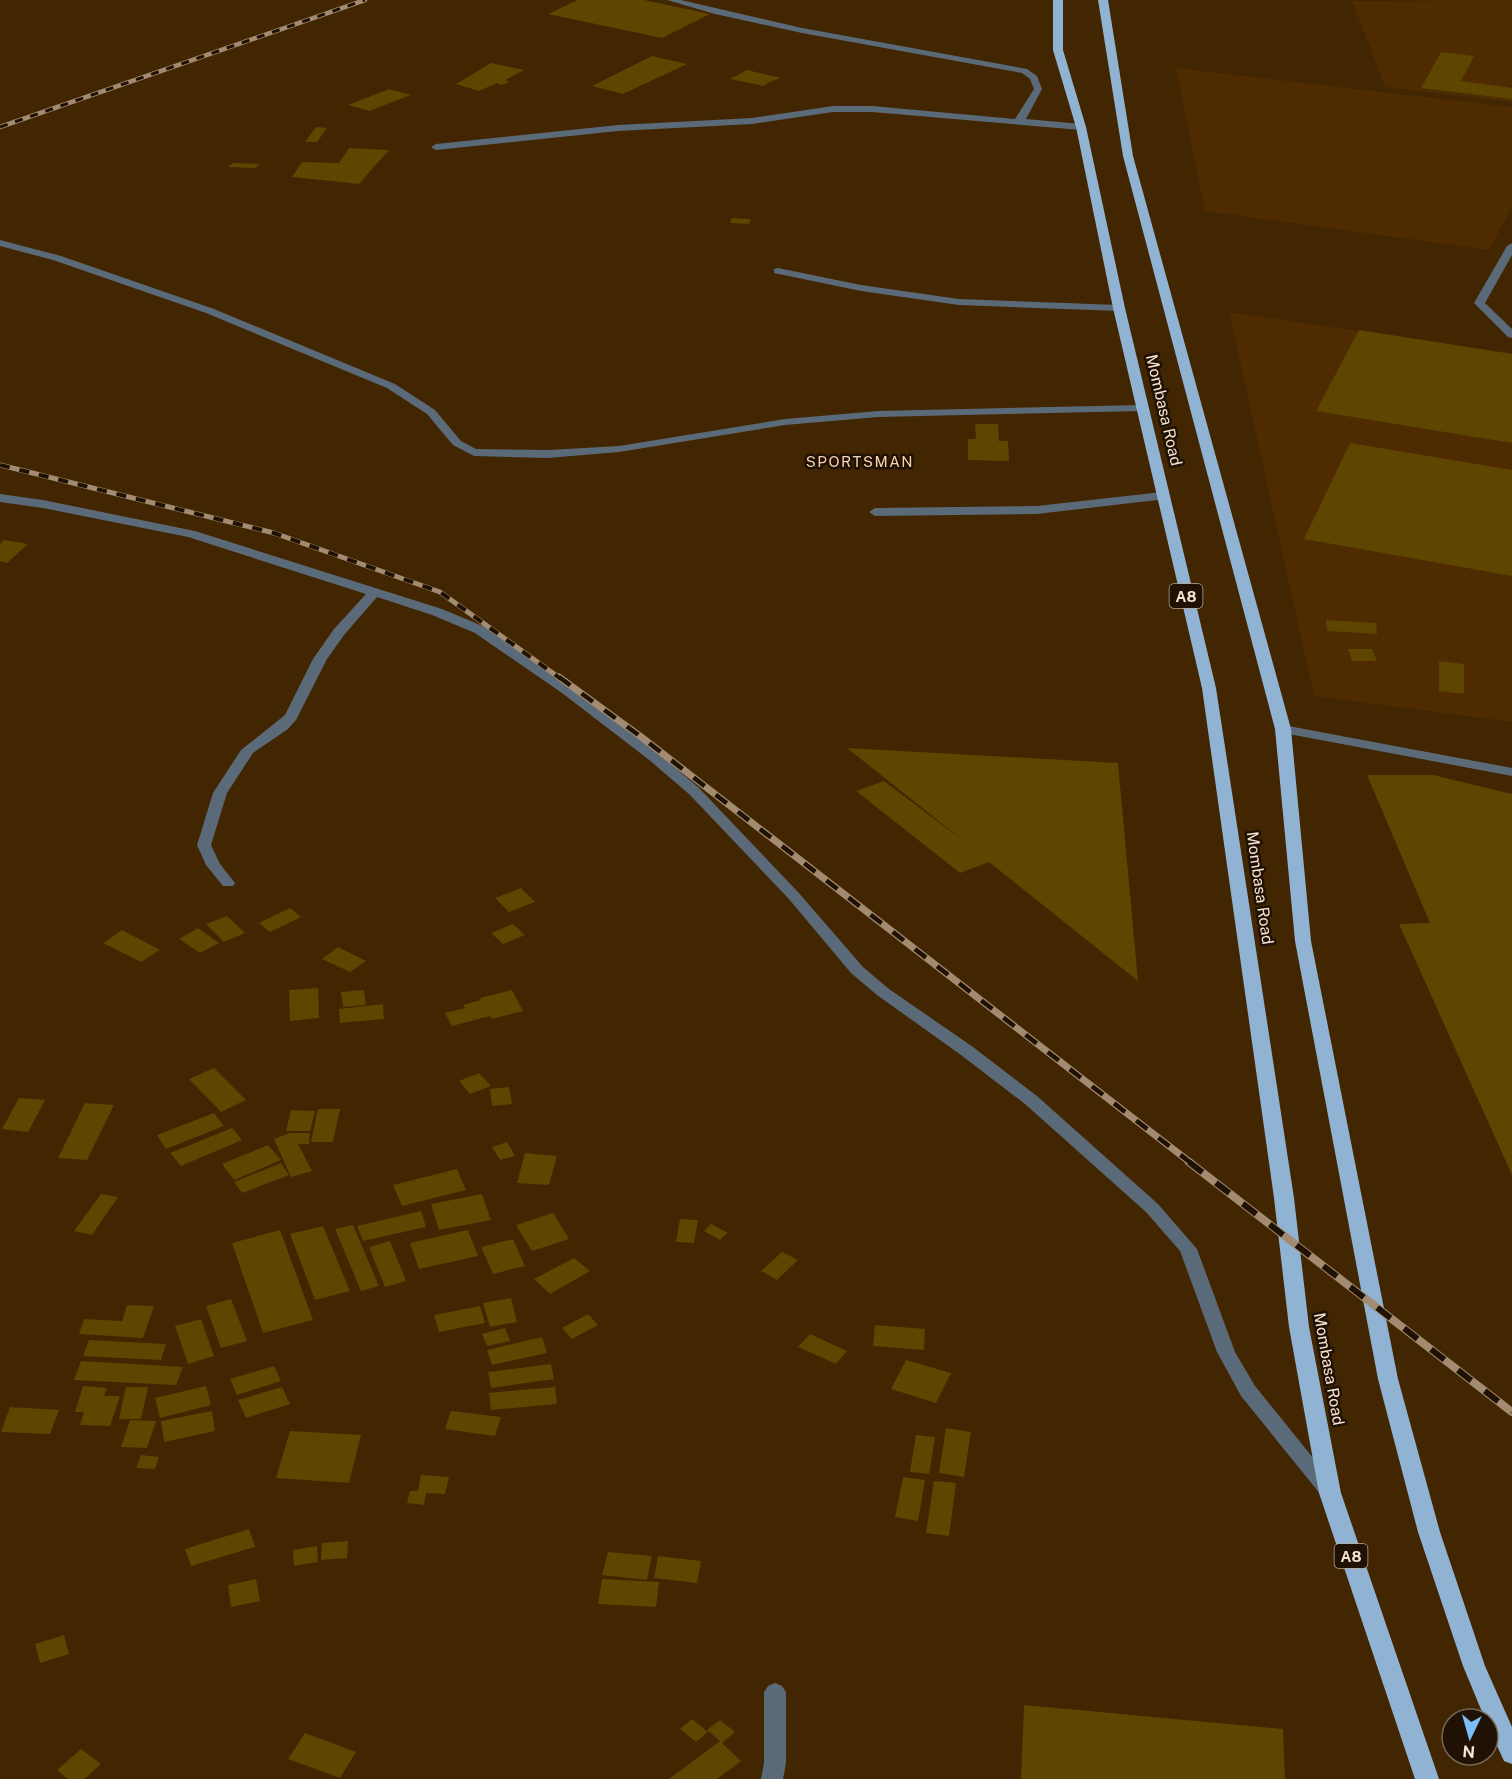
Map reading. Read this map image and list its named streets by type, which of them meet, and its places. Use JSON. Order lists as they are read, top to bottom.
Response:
{
  "streets": {
    "highway": ["Mombasa Road", "A8"]
  },
  "districts": ["SPORTSMAN"],
  "north": "bottom"
}
